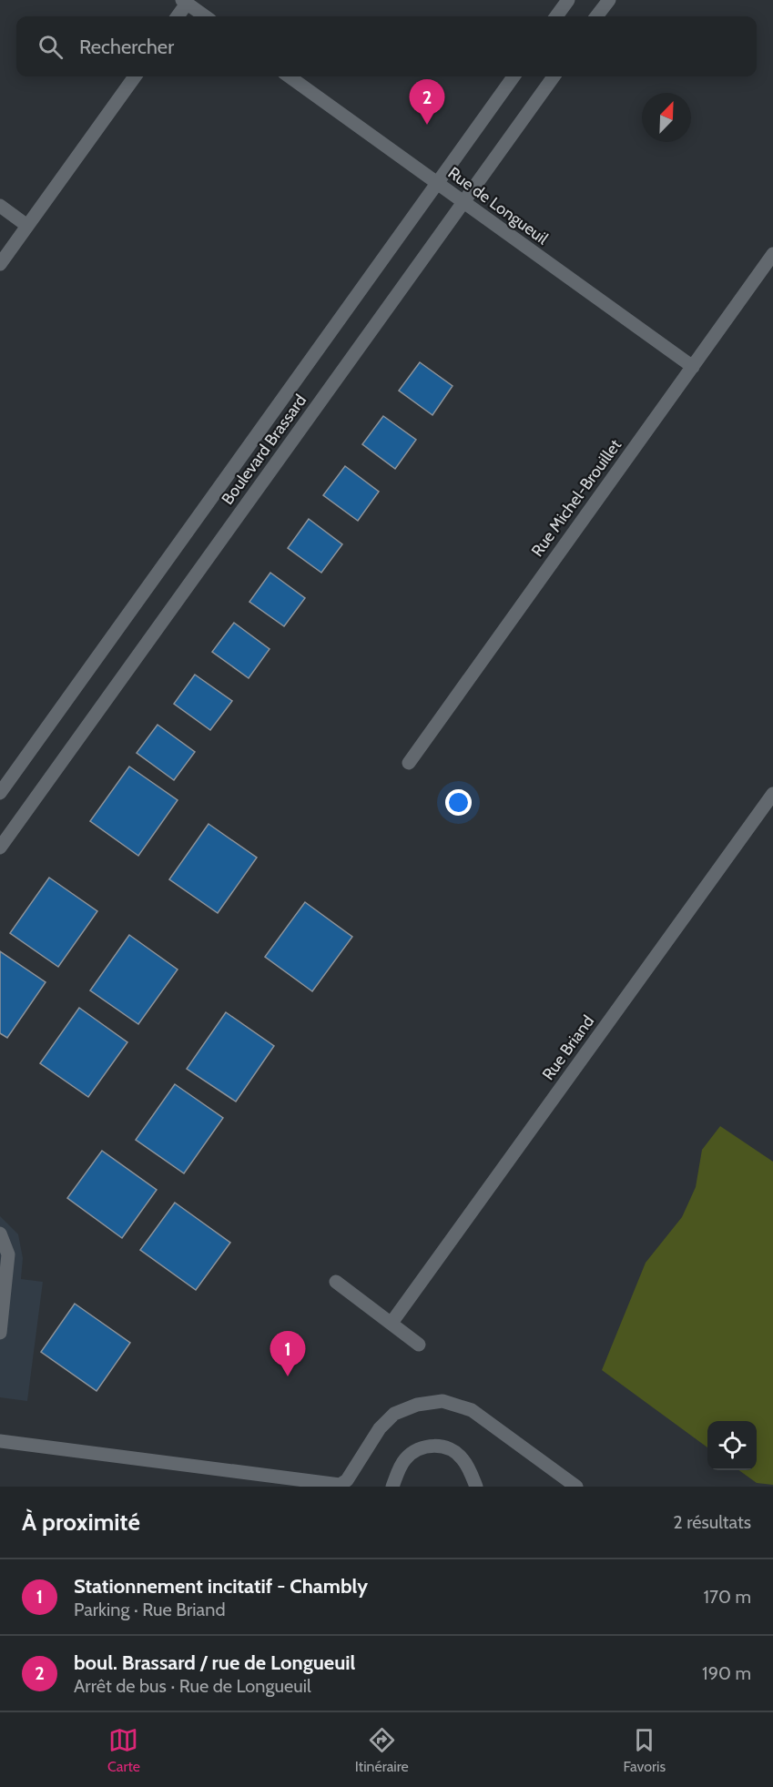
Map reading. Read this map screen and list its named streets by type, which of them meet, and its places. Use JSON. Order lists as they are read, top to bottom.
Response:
{
  "streets": {
    "street": [
      "Rue de Longueuil",
      "Boulevard Brassard",
      "Rue Michel-Brouillet",
      "Rue Briand"
    ]
  },
  "crossings": [
    ["Rue de Longueuil", "Boulevard Brassard"],
    ["Rue de Longueuil", "Rue Michel-Brouillet"]
  ],
  "north": "top right",
  "page": {
    "search": "Rechercher",
    "pins": ["2", "1"],
    "heading": ["À proximité", "2 résultats"],
    "list": [
      {
        "mark": "1",
        "name": "Stationnement incitatif - Chambly",
        "note": "Parking · Rue Briand",
        "value": "170 m"
      },
      {
        "mark": "2",
        "name": "boul. Brassard / rue de Longueuil",
        "note": "Arrêt de bus · Rue de Longueuil",
        "value": "190 m"
      }
    ],
    "nav": ["Carte", "Itinéraire", "Favoris"]
  }
}
